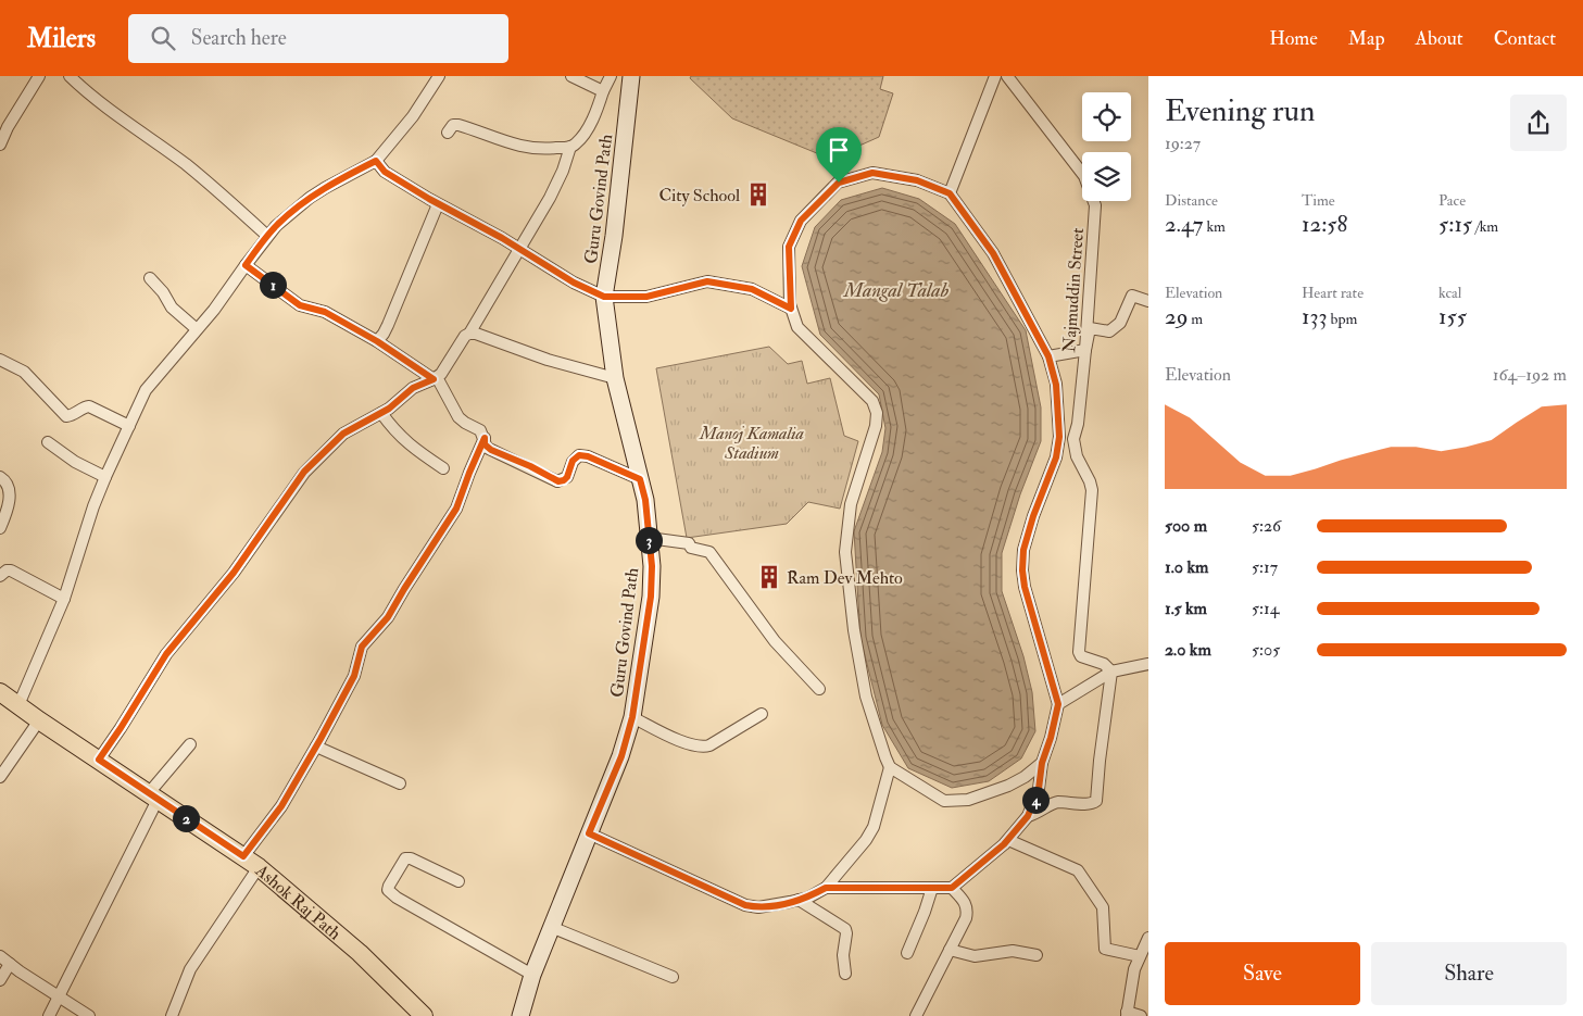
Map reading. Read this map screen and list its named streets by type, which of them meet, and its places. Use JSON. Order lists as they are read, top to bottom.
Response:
{
  "streets": {
    "main road": ["Ashok Raj Path"],
    "street": ["Guru Govind Path", "Najmuddin Street"]
  },
  "water": ["Mangal Talab"],
  "parks": ["Manoj Kamalia Stadium"],
  "places": {
    "building": ["City School", "Ram Dev Mehto"]
  },
  "page": {
    "header": "Milers",
    "search": "Search here",
    "nav": [
      "Home",
      "Map",
      "About",
      "Contact"
    ],
    "heading": ["Evening run", "19:27"],
    "stats": [
      ["Distance", "2.47 km"],
      ["Time", "12:58"],
      ["Pace", "5:15 /km"],
      ["Elevation", "29 m"],
      ["Heart rate", "133 bpm"],
      ["kcal", "155"]
    ],
    "pins": [
      "1",
      "3",
      "4",
      "2"
    ],
    "chart": ["Elevation", "164–192 m"],
    "list": [
      {
        "name": "500 m",
        "note": "5:26"
      },
      {
        "name": "1.0 km",
        "note": "5:17"
      },
      {
        "name": "1.5 km",
        "note": "5:14"
      },
      {
        "name": "2.0 km",
        "note": "5:05"
      }
    ],
    "buttons": ["Save", "Share"]
  }
}
